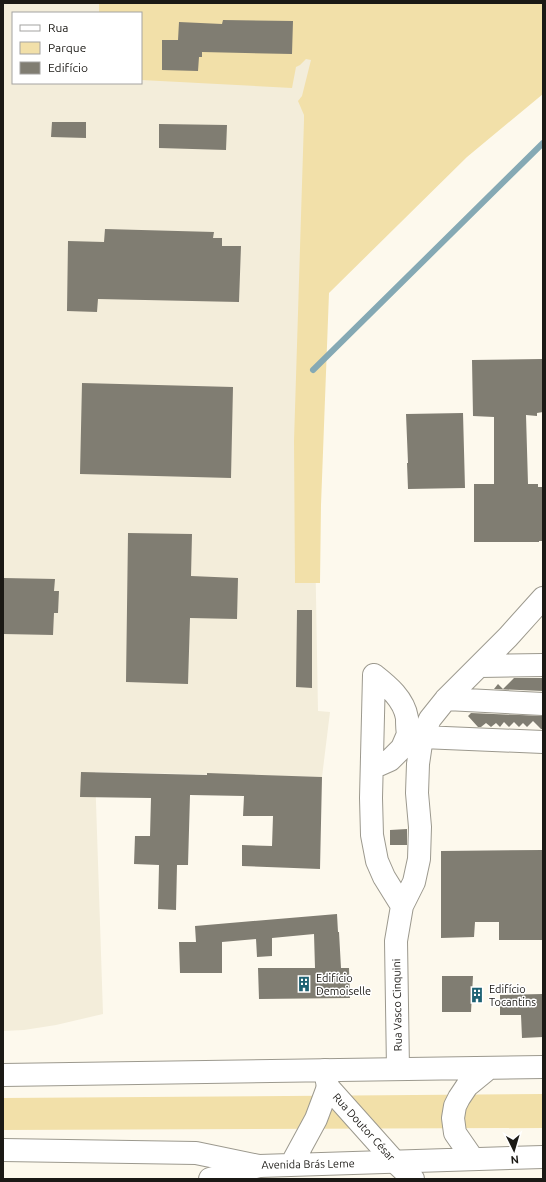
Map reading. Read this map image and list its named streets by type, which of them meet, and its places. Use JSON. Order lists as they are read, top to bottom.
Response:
{
  "streets": {
    "street": ["Rua Vasco Cinquini", "Rua Doutor César", "Avenida Brás Leme"]
  },
  "crossings": [
    ["Rua Doutor César", "Avenida Brás Leme"]
  ],
  "places": {
    "building": ["Edifício Demoiselle", "Edifício Tocantins"]
  },
  "legend": ["Rua", "Parque", "Edifício"],
  "north": "bottom"
}
